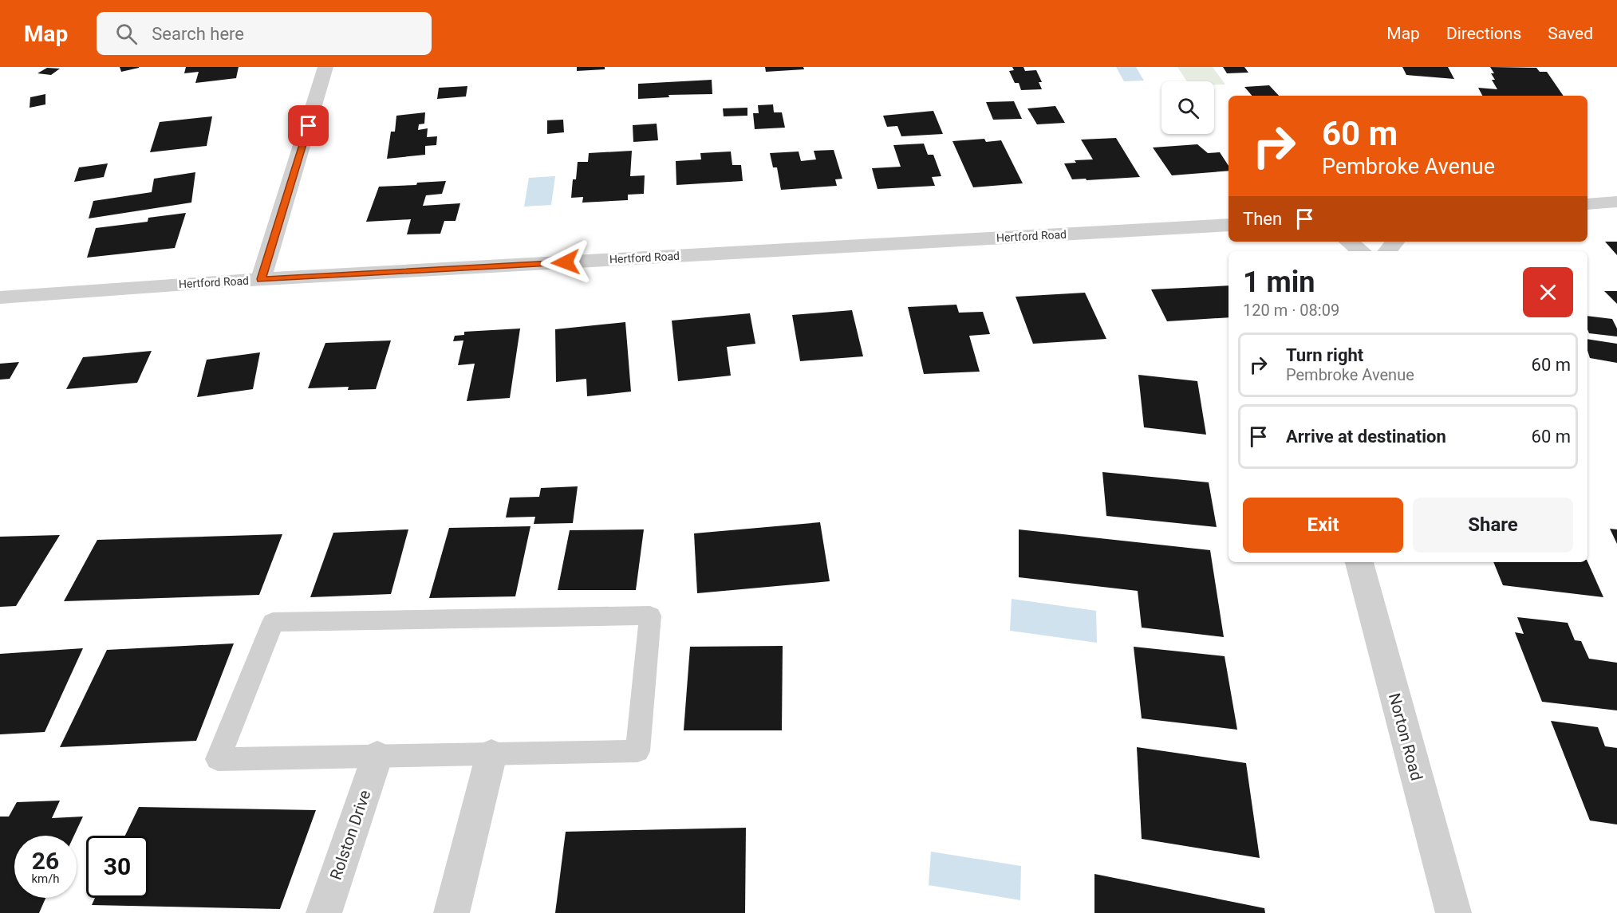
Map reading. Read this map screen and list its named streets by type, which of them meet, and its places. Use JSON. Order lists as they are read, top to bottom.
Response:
{
  "streets": {
    "street": ["Hertford Road", "Norton Road", "Rolston Drive"]
  },
  "page": {
    "header": "Map",
    "search": "Search here",
    "nav": ["Map", "Directions", "Saved"],
    "turn": ["60 m", "Pembroke Avenue"],
    "then": "Then",
    "heading": ["1 min", "120 m · 08:09"],
    "list": [
      {
        "name": "Turn right",
        "note": "Pembroke Avenue",
        "value": "60 m"
      },
      {
        "name": "Arrive at destination",
        "value": "60 m"
      }
    ],
    "buttons": ["Exit", "Share"],
    "speed": "26 km/h",
    "limit": "30"
  }
}
